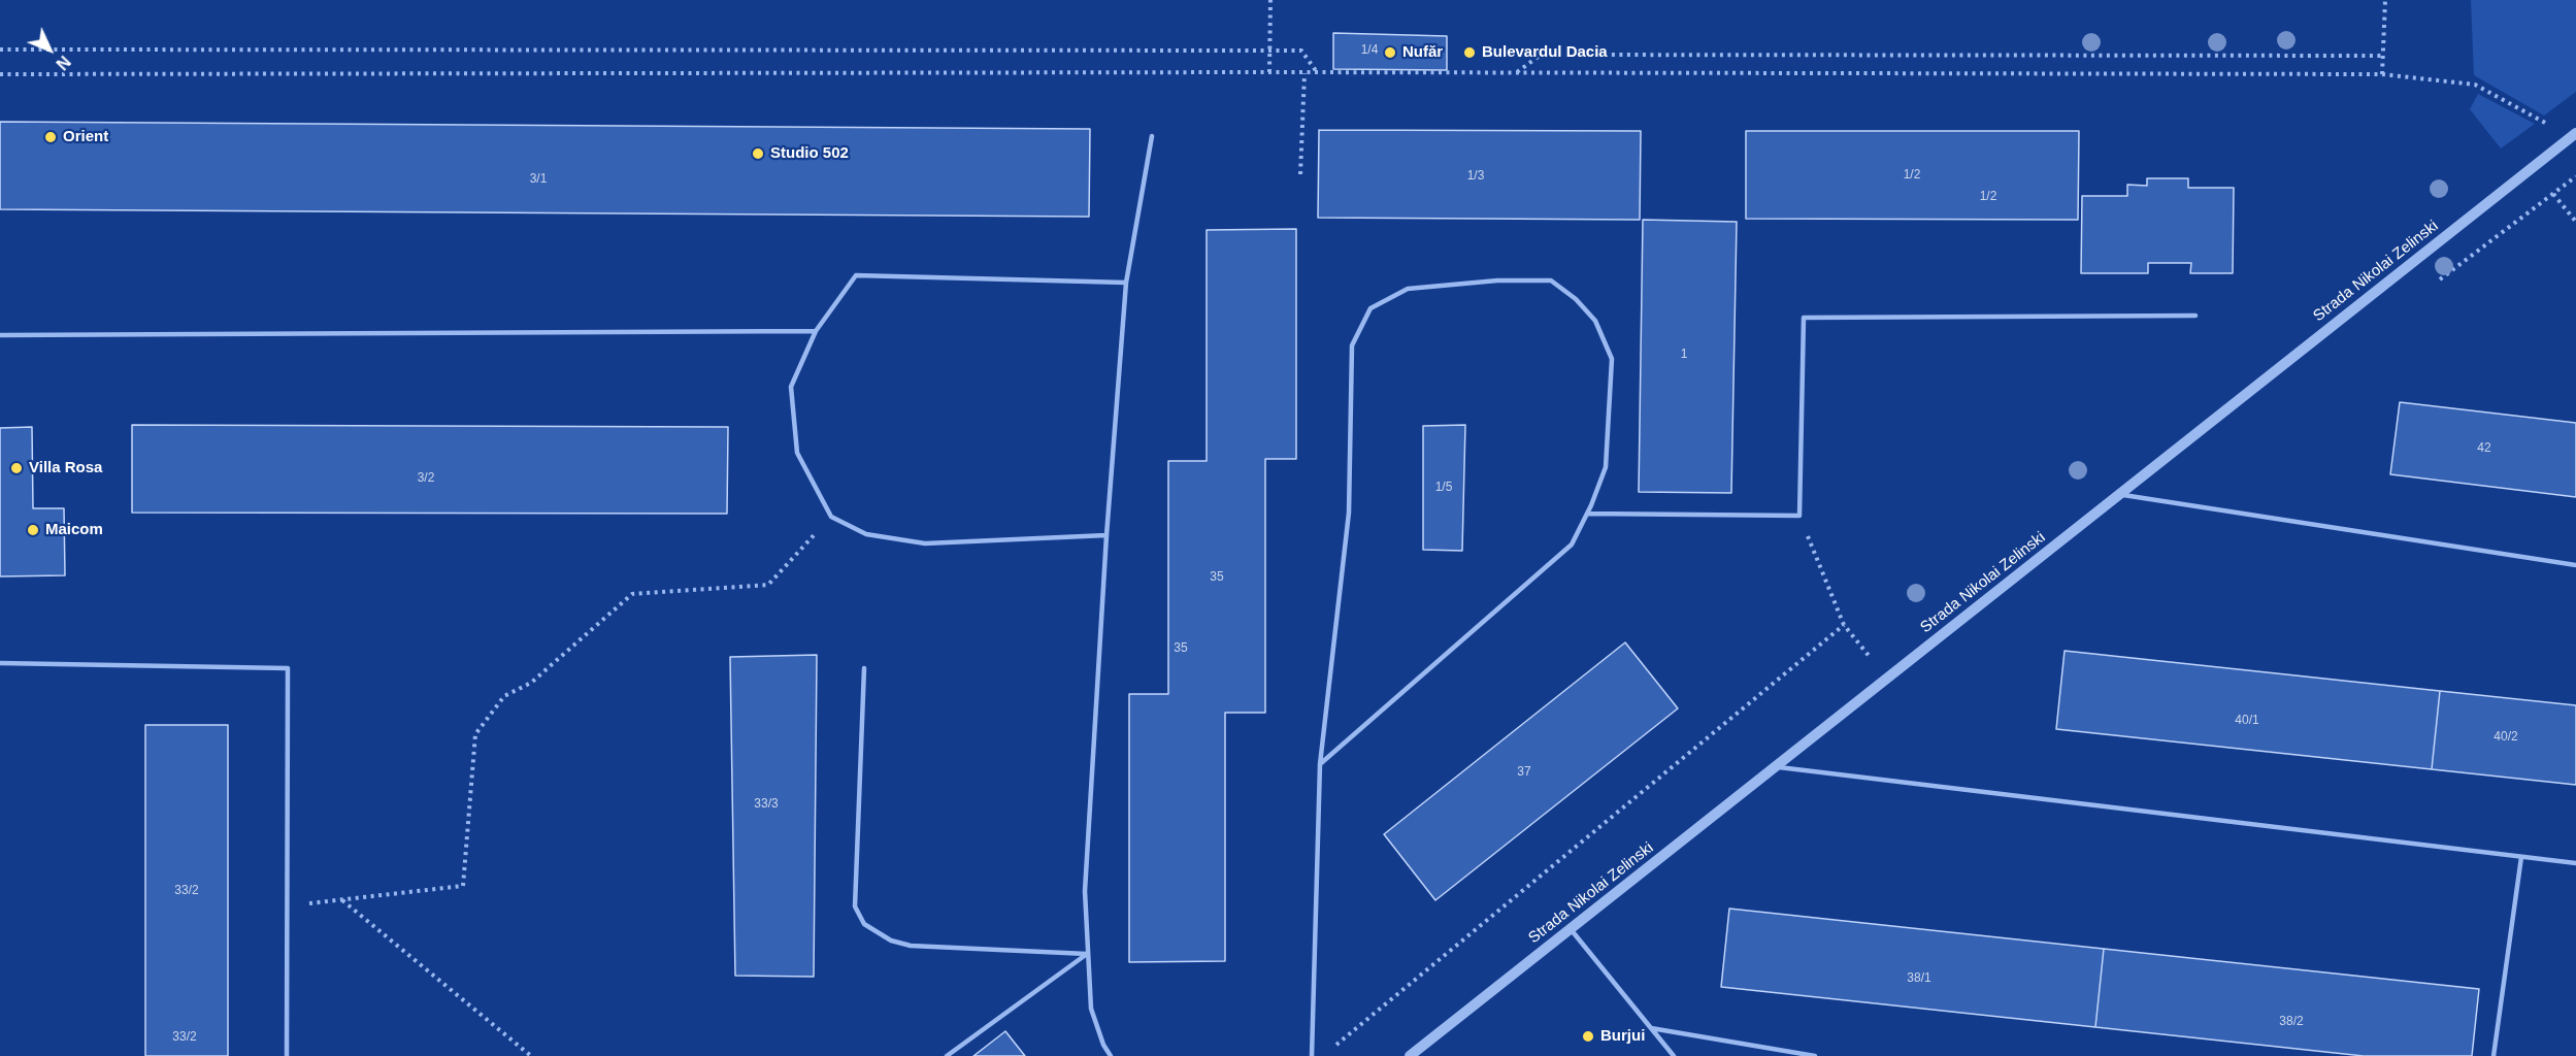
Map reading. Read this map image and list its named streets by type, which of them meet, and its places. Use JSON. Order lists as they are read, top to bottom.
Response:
{
  "streets": {
    "street": ["Strada Nikolai Zelinski"]
  },
  "places": [
    "Nufăr",
    "Bulevardul Dacia",
    "Orient",
    "Studio 502",
    "Villa Rosa",
    "Maicom",
    "Burjui"
  ],
  "house_numbers": [
    "1/4",
    "1/2",
    "1/3",
    "3/1",
    "1/2",
    "1",
    "42",
    "3/2",
    "1/5",
    "35",
    "35",
    "40/1",
    "40/2",
    "37",
    "33/3",
    "33/2",
    "38/1",
    "38/2",
    "33/2"
  ],
  "north": "bottom right"
}
